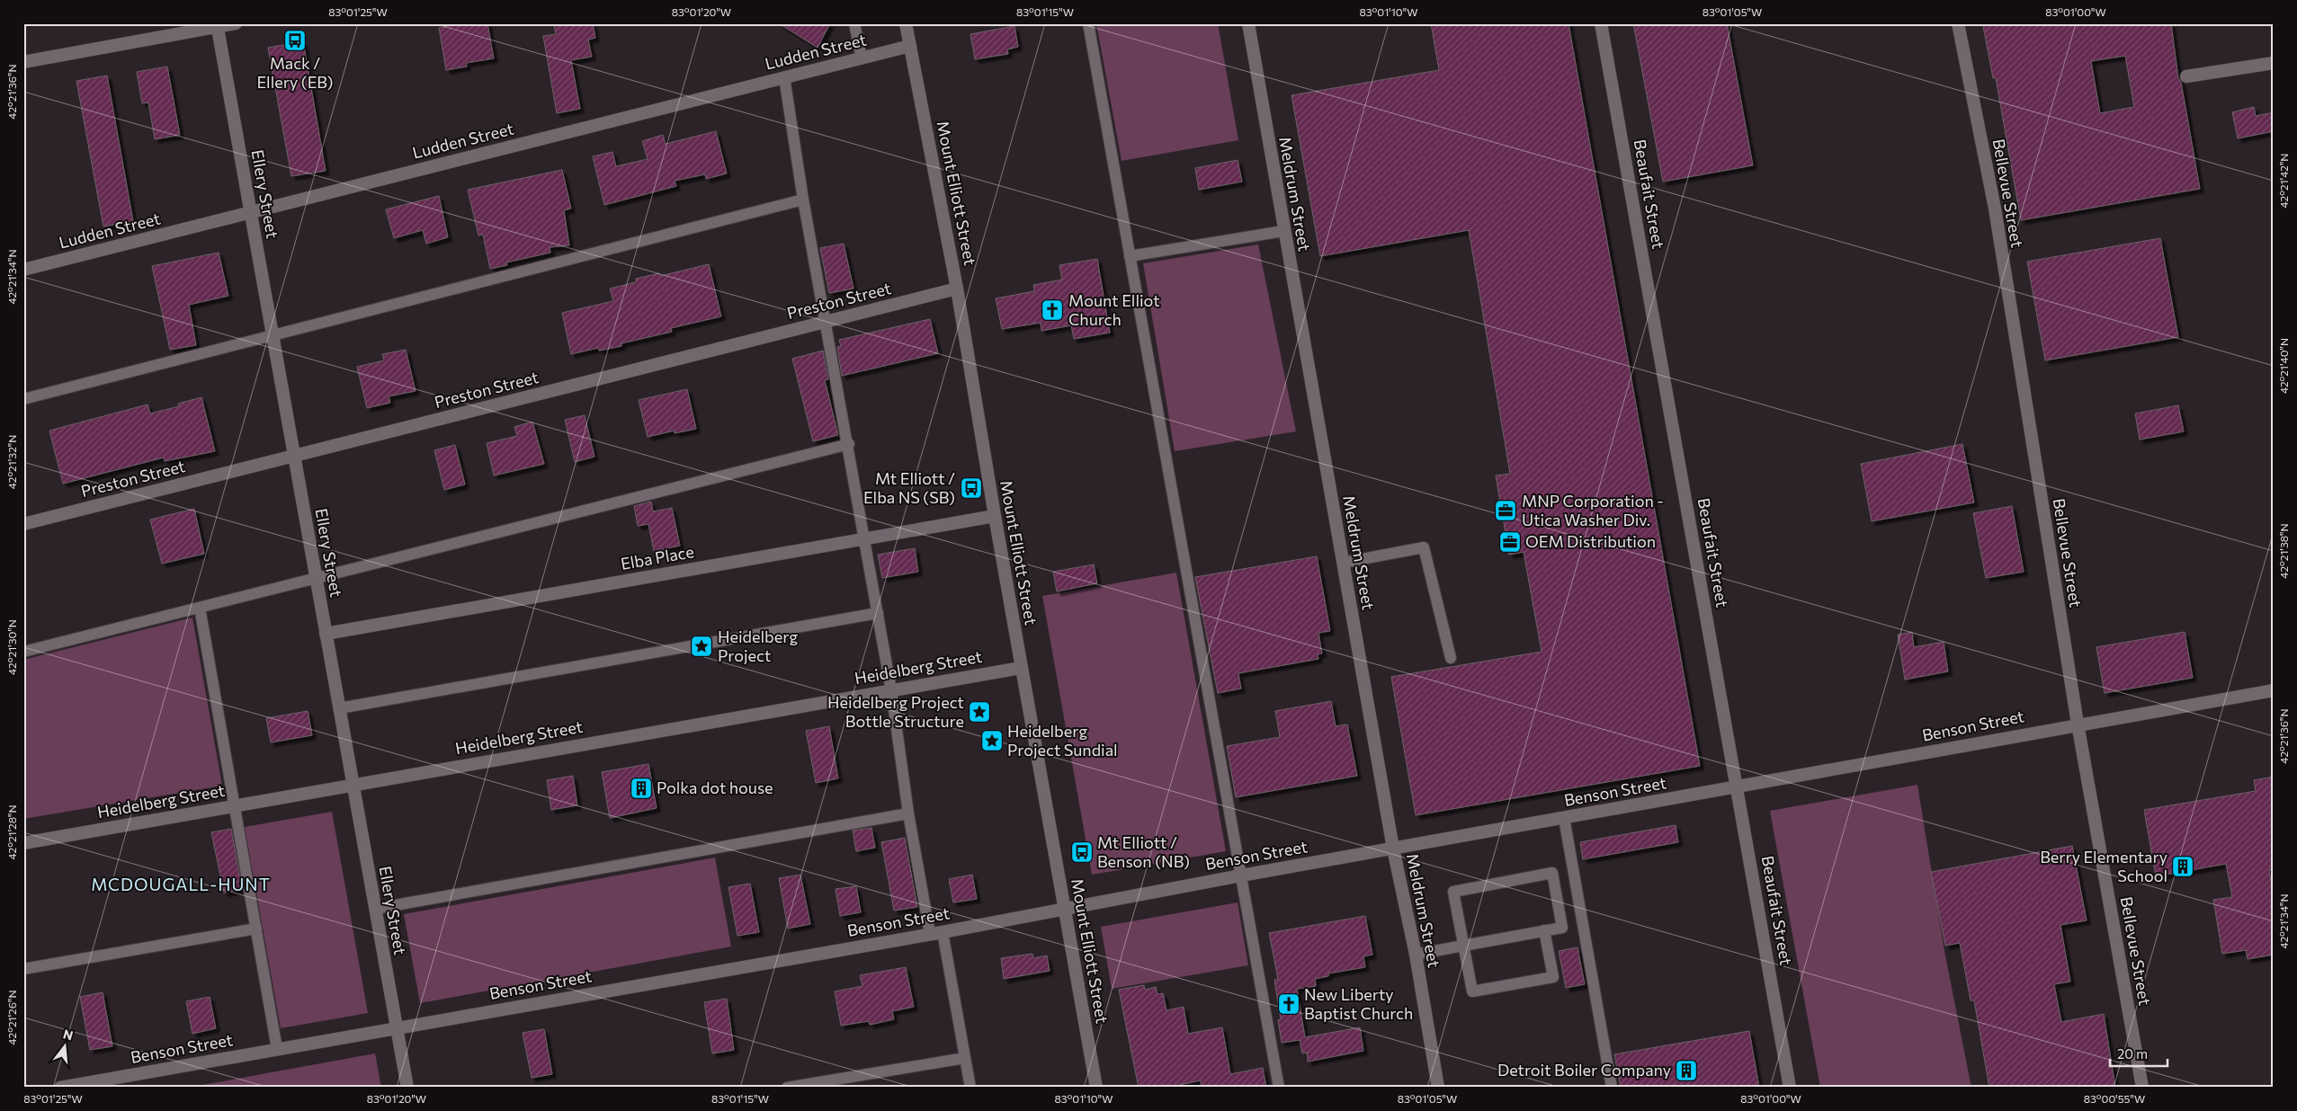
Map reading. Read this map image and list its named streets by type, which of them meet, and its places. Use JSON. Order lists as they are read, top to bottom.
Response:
{
  "streets": {
    "street": [
      "Ludden Street",
      "Mount Elliott Street",
      "Bellevue Street",
      "Ellery Street",
      "Meldrum Street",
      "Beaufait Street",
      "Preston Street",
      "Elba Place",
      "Heidelberg Street",
      "Benson Street"
    ]
  },
  "crossings": [
    ["Ludden Street", "Mount Elliott Street"],
    ["Ludden Street", "Ellery Street"],
    ["Mount Elliott Street", "Preston Street"],
    ["Mount Elliott Street", "Elba Place"],
    ["Mount Elliott Street", "Heidelberg Street"],
    ["Mount Elliott Street", "Benson Street"],
    ["Bellevue Street", "Benson Street"],
    ["Ellery Street", "Preston Street"],
    ["Ellery Street", "Elba Place"],
    ["Ellery Street", "Heidelberg Street"],
    ["Ellery Street", "Benson Street"],
    ["Meldrum Street", "Benson Street"],
    ["Beaufait Street", "Benson Street"]
  ],
  "districts": ["MCDOUGALL-HUNT"],
  "places": {
    "bus stop": ["Mack / Ellery (EB)", "Mt Elliott / Elba NS (SB)", "Mt Elliott / Benson (NB)"],
    "church": ["Mount Elliot Church", "New Liberty Baptist Church"],
    "office": ["MNP Corporation - Utica Washer Div.", "OEM Distribution"],
    "place": ["Heidelberg Project", "Heidelberg Project Bottle Structure", "Heidelberg Project Sundial"],
    "building": ["Polka dot house", "Berry Elementary School", "Detroit Boiler Company"]
  },
  "scale_bar": "20 m",
  "north": "top",
  "coordinates": [
    "83°01'25\"W",
    "83°01'20\"W",
    "83°01'15\"W",
    "83°01'10\"W",
    "83°01'05\"W",
    "83°01'00\"W",
    "42°21'36\"N",
    "42°21'42\"N",
    "42°21'34\"N",
    "42°21'40\"N",
    "42°21'32\"N",
    "42°21'38\"N",
    "42°21'30\"N",
    "42°21'28\"N",
    "42°21'26\"N",
    "83°00'55\"W"
  ]
}
